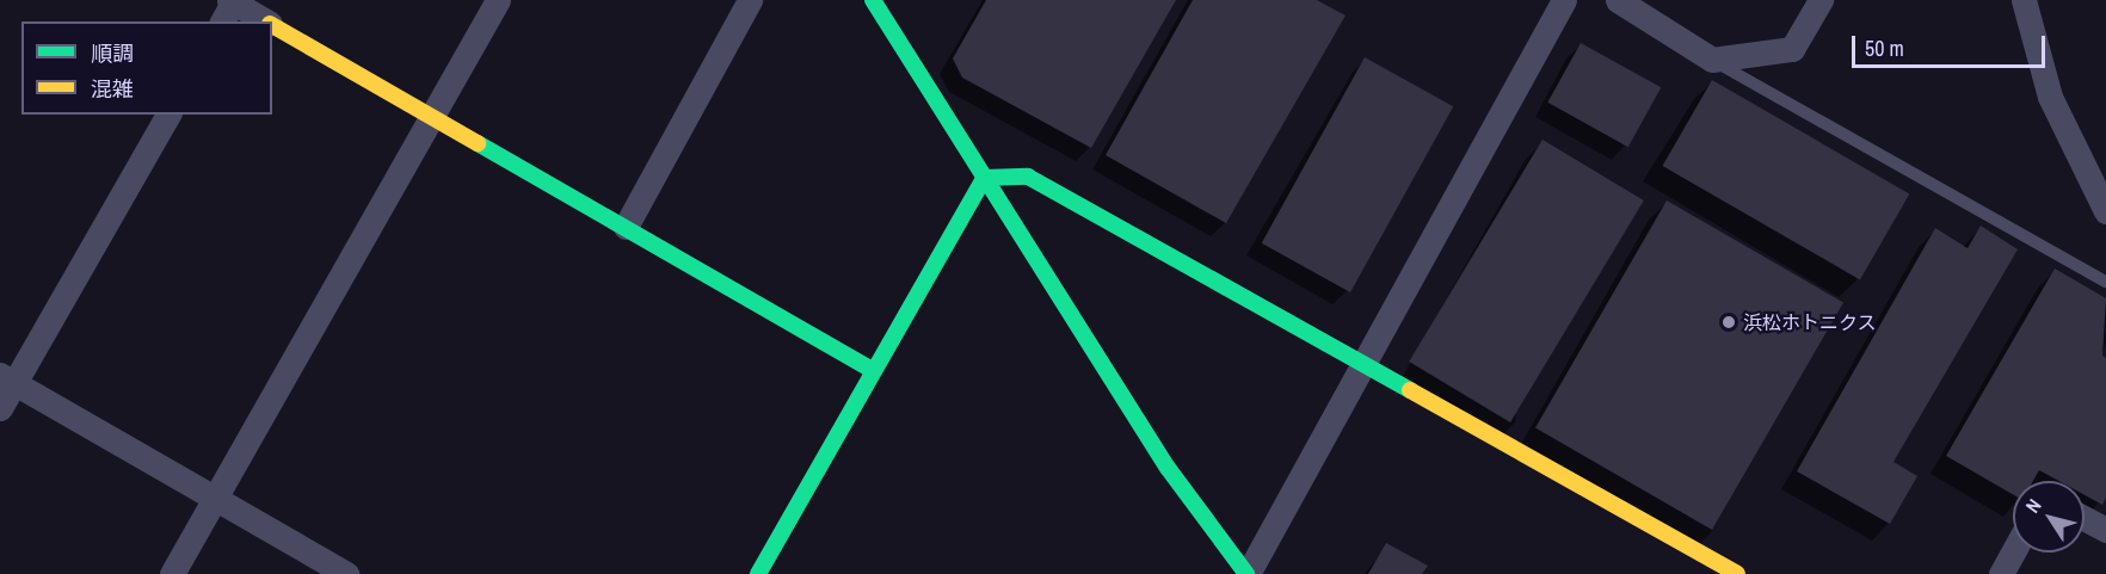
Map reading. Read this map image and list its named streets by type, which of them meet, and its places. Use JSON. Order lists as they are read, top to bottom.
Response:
{
  "places": ["浜松ホトニクス"],
  "legend": ["順調", "混雑"],
  "scale_bar": "50 m",
  "north": "top left"
}
